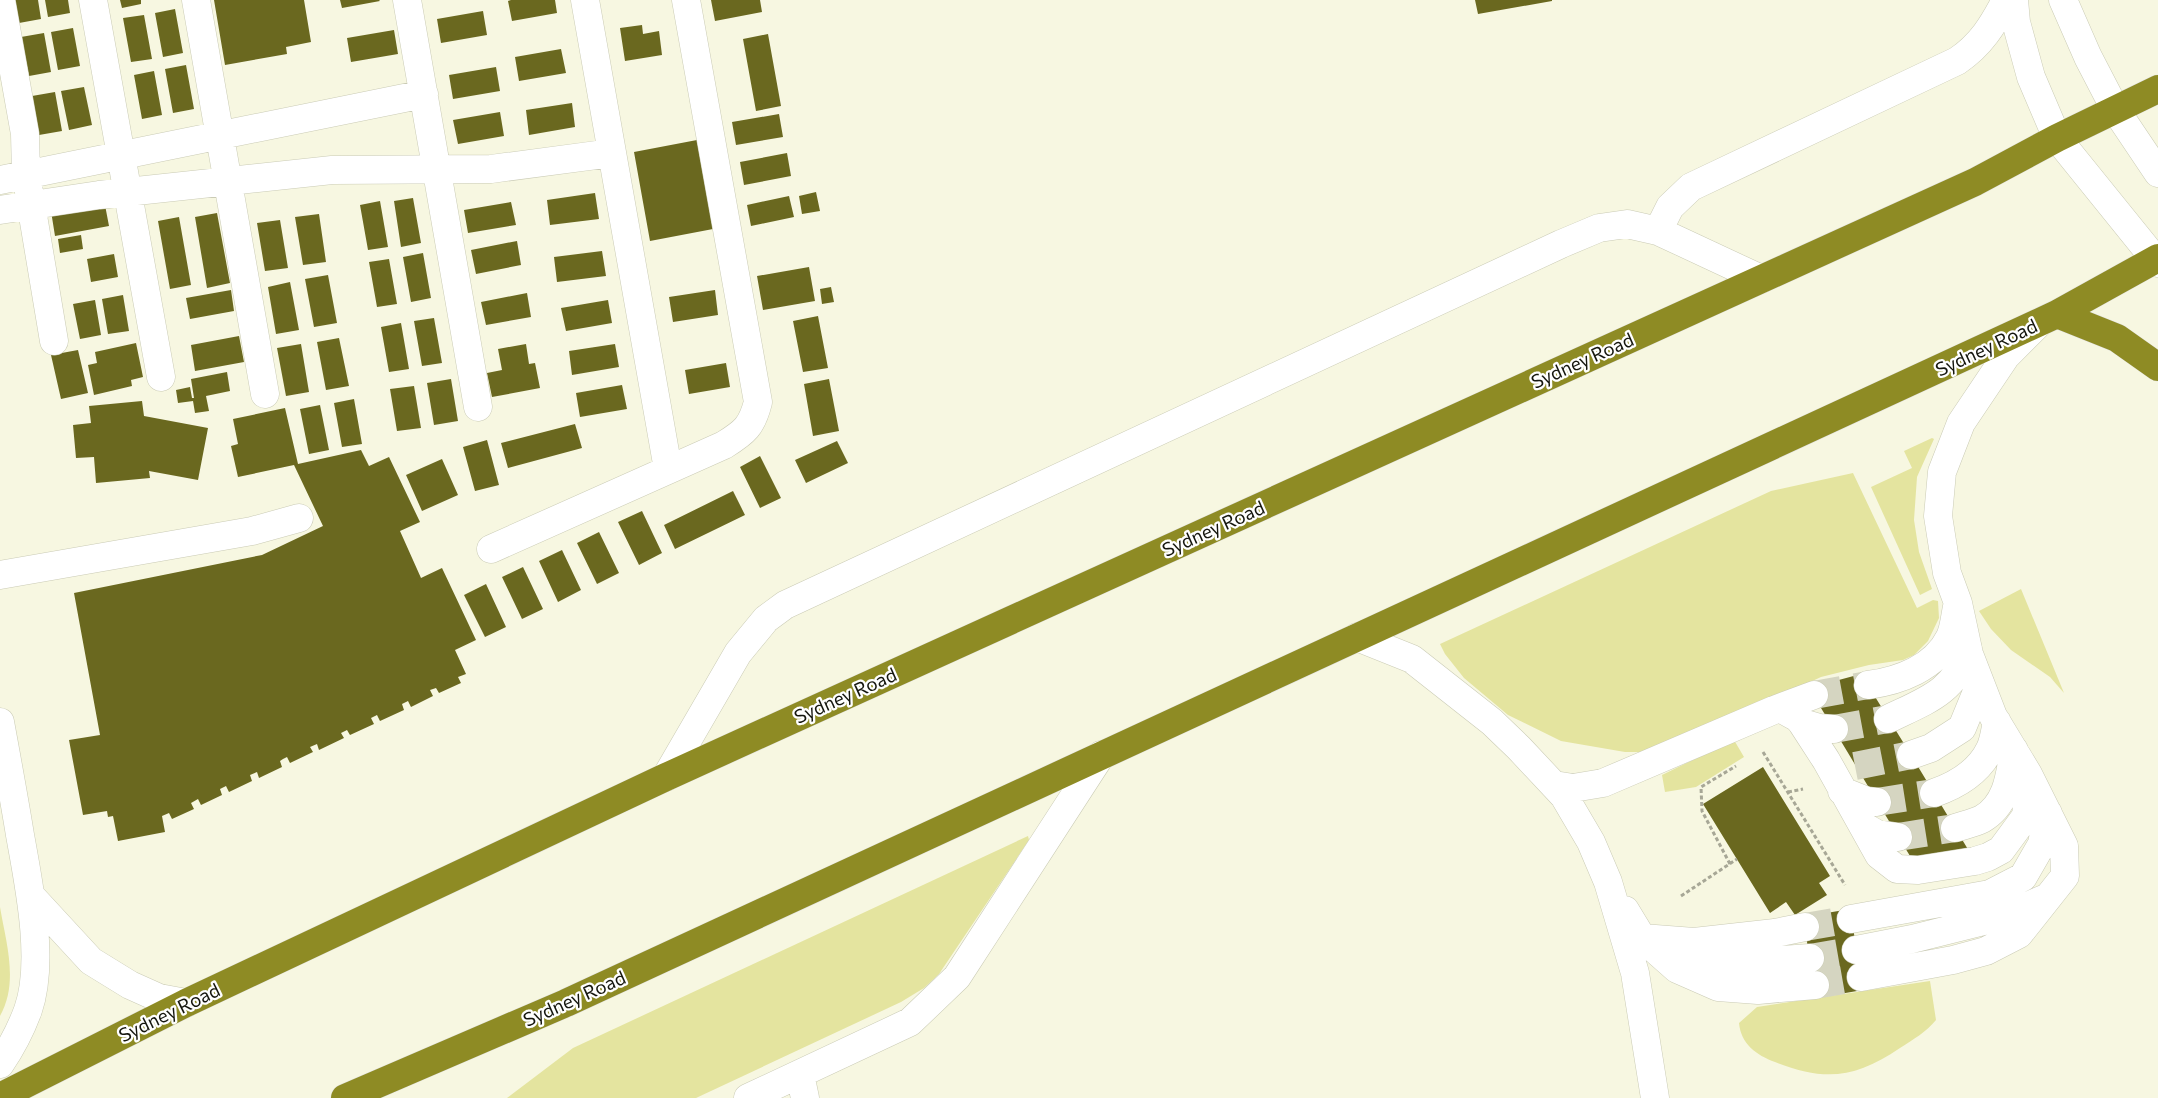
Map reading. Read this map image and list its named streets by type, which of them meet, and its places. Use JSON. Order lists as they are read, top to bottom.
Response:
{
  "streets": {
    "highway": ["Sydney Road"]
  }
}
